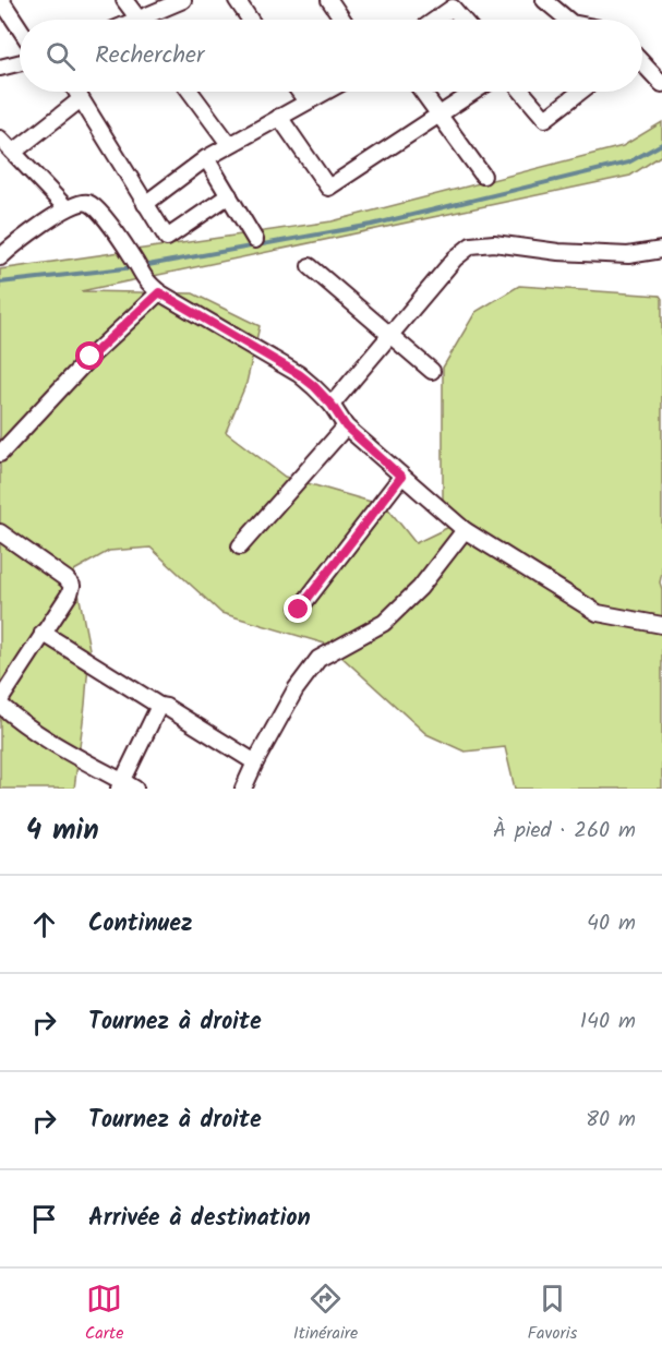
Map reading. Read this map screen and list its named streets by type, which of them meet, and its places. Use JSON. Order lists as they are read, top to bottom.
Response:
{
  "page": {
    "search": "Rechercher",
    "heading": ["4 min", "À pied · 260 m"],
    "list": [
      ["Continuez", "40 m"],
      ["Tournez à droite", "140 m"],
      ["Tournez à droite", "80 m"],
      "Arrivée à destination"
    ],
    "nav": ["Carte", "Itinéraire", "Favoris"]
  }
}
